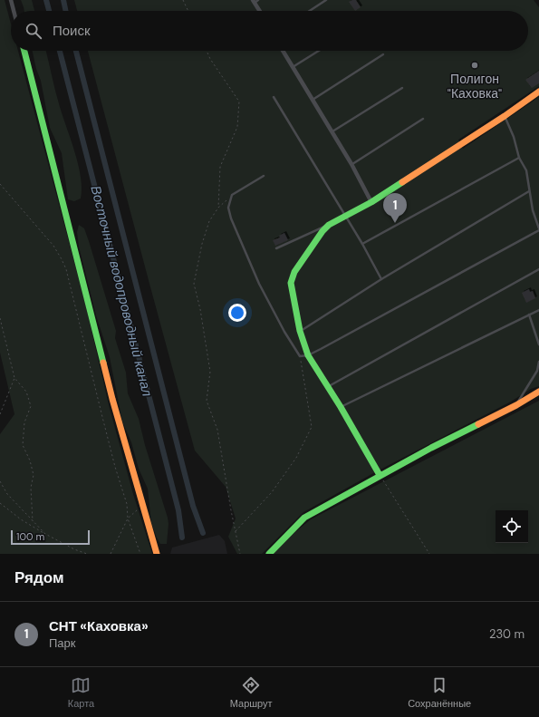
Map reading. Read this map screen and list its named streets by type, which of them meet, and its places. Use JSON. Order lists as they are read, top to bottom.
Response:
{
  "water": ["Восточный водопроводный канал"],
  "places": ["Полигон \"Каховка\""],
  "scale_bar": "100 m",
  "page": {
    "search": "Поиск",
    "pins": "1",
    "scale": "100 m",
    "heading": "Рядом",
    "list": [
      {
        "mark": "1",
        "name": "СНТ «Каховка»",
        "note": "Парк",
        "value": "230 m"
      }
    ],
    "nav": ["Карта", "Маршрут", "Сохранённые"]
  }
}
